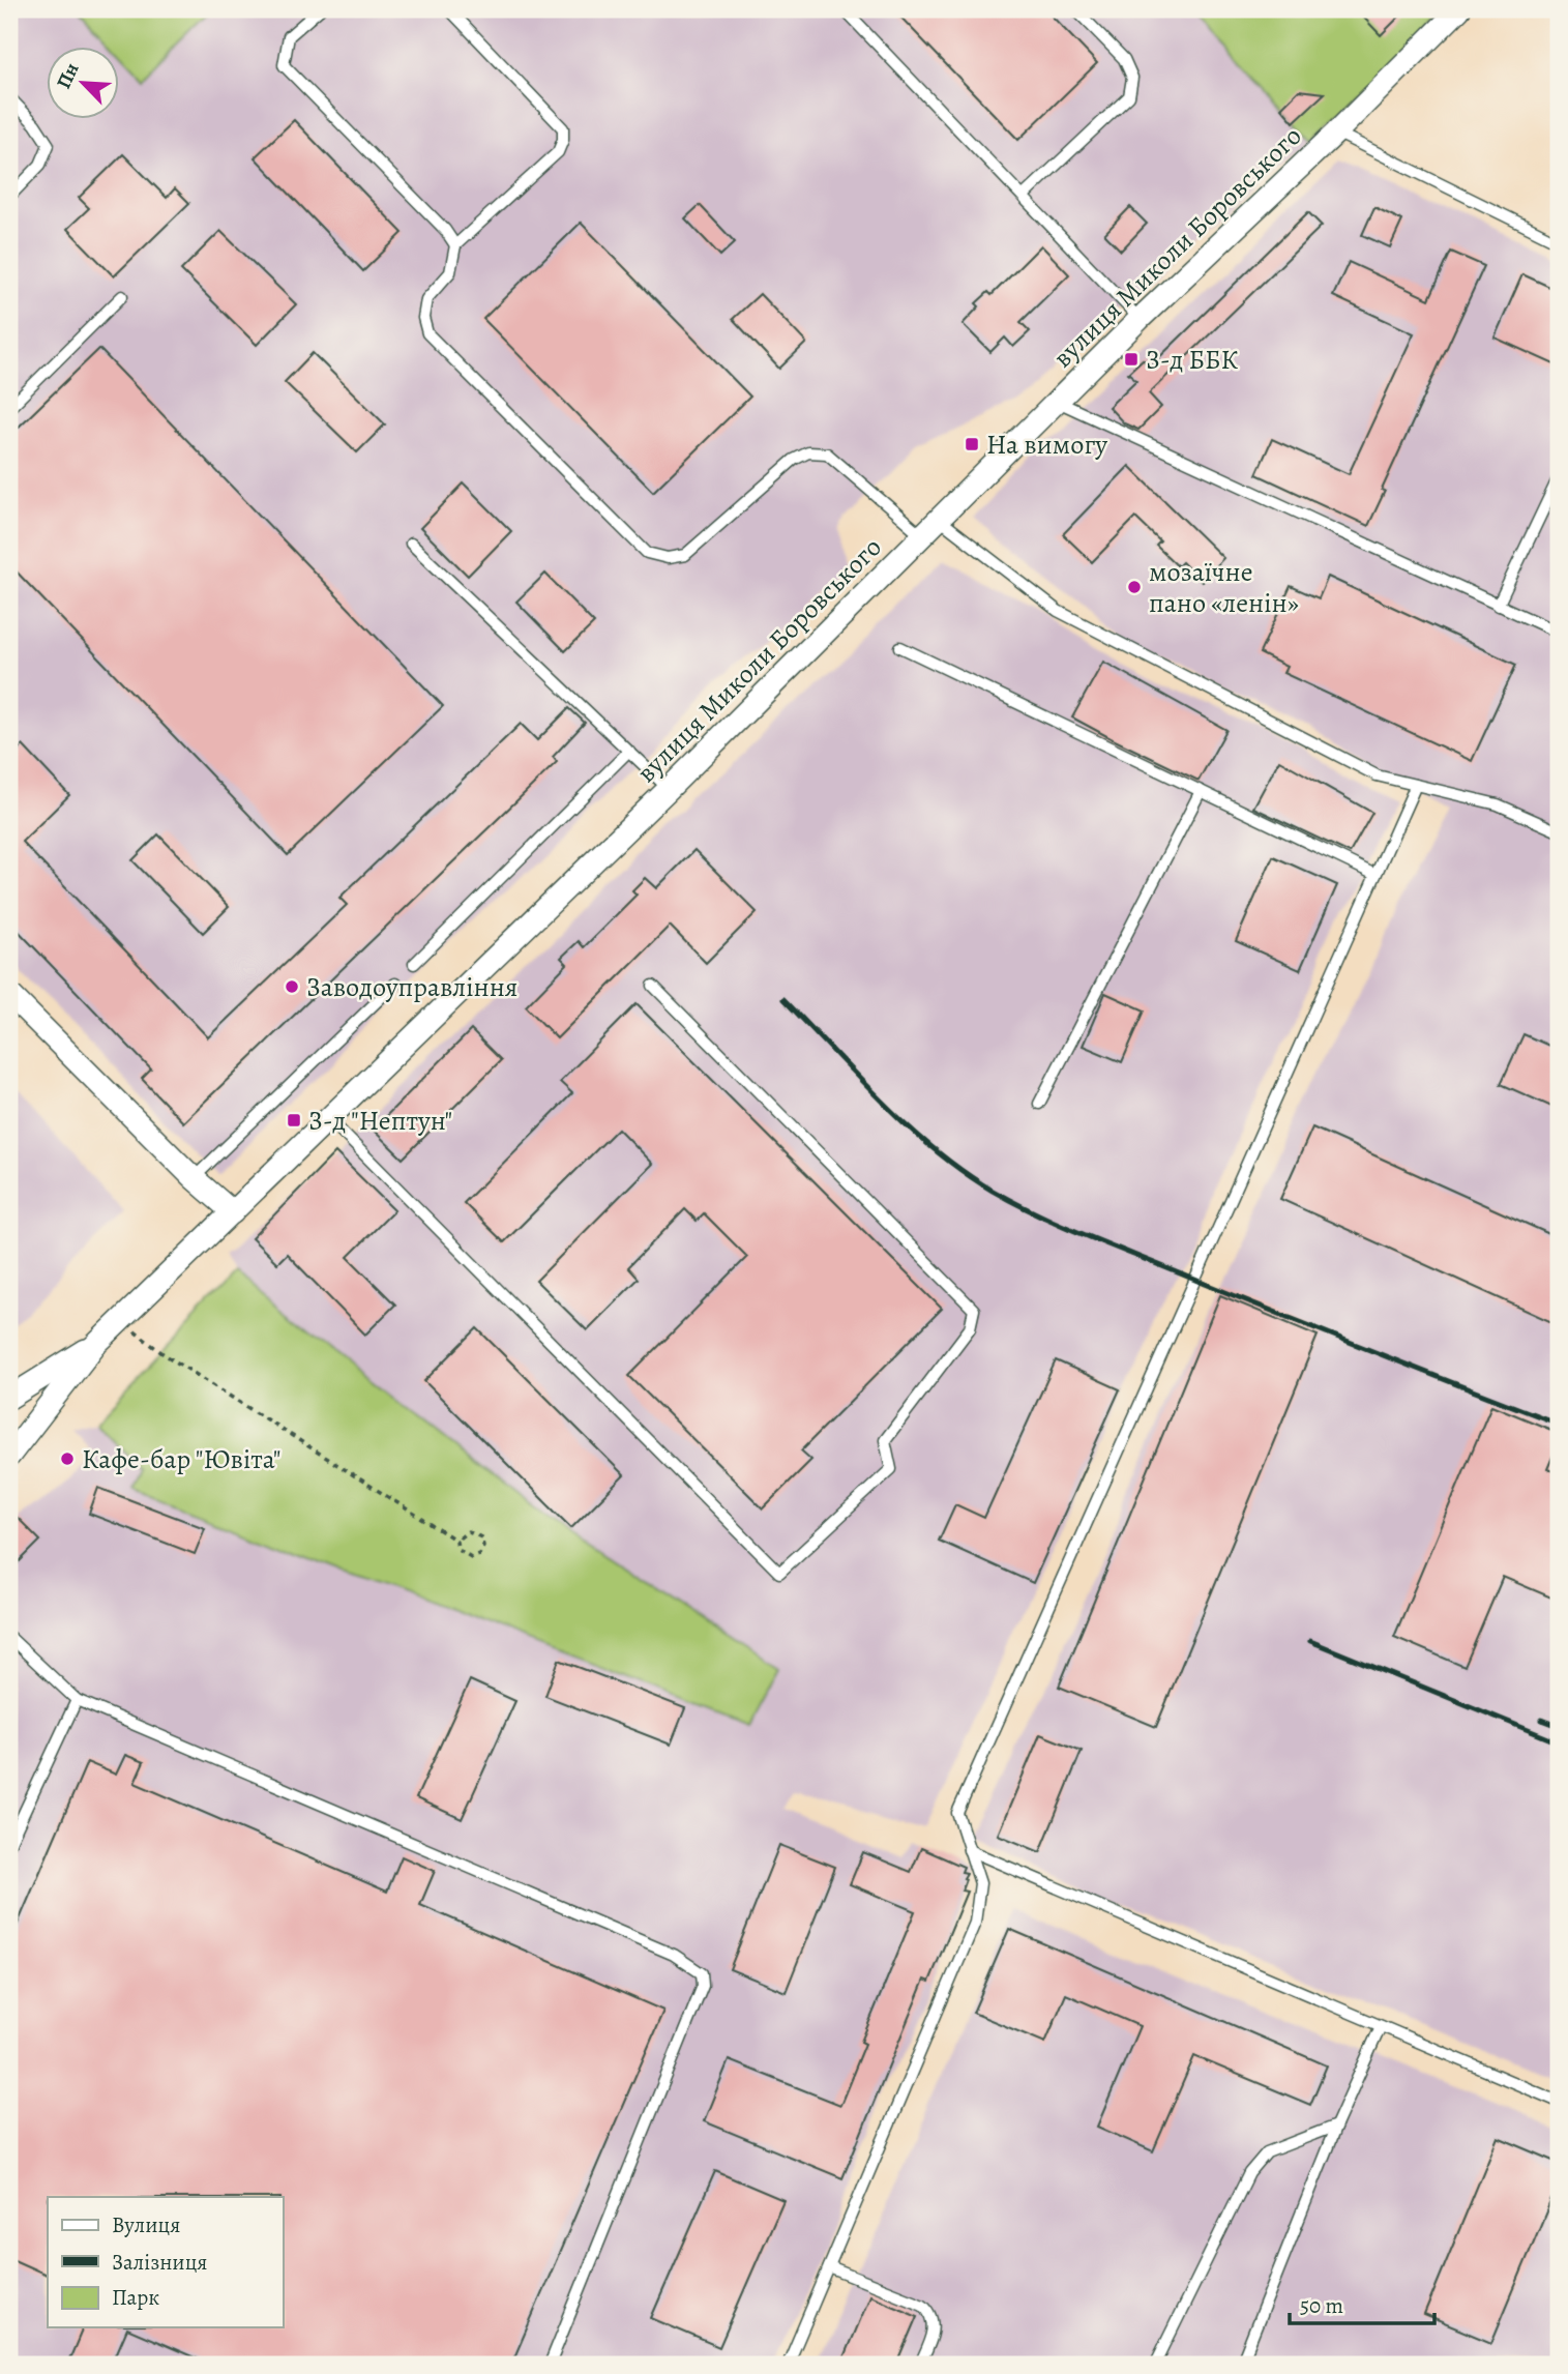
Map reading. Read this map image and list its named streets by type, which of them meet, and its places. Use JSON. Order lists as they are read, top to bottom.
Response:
{
  "streets": {
    "street": ["вулиця Миколи Боровського"]
  },
  "places": {
    "transit": ["З-д ББК", "На вимогу", "З-д \"Нептун\""],
    "other": ["мозаїчне пано «ленін»", "Заводоуправління", "Кафе-бар \"Ювіта\""]
  },
  "legend": ["Вулиця", "Залізниця", "Парк"],
  "scale_bar": "50 m",
  "north": "top left"
}
